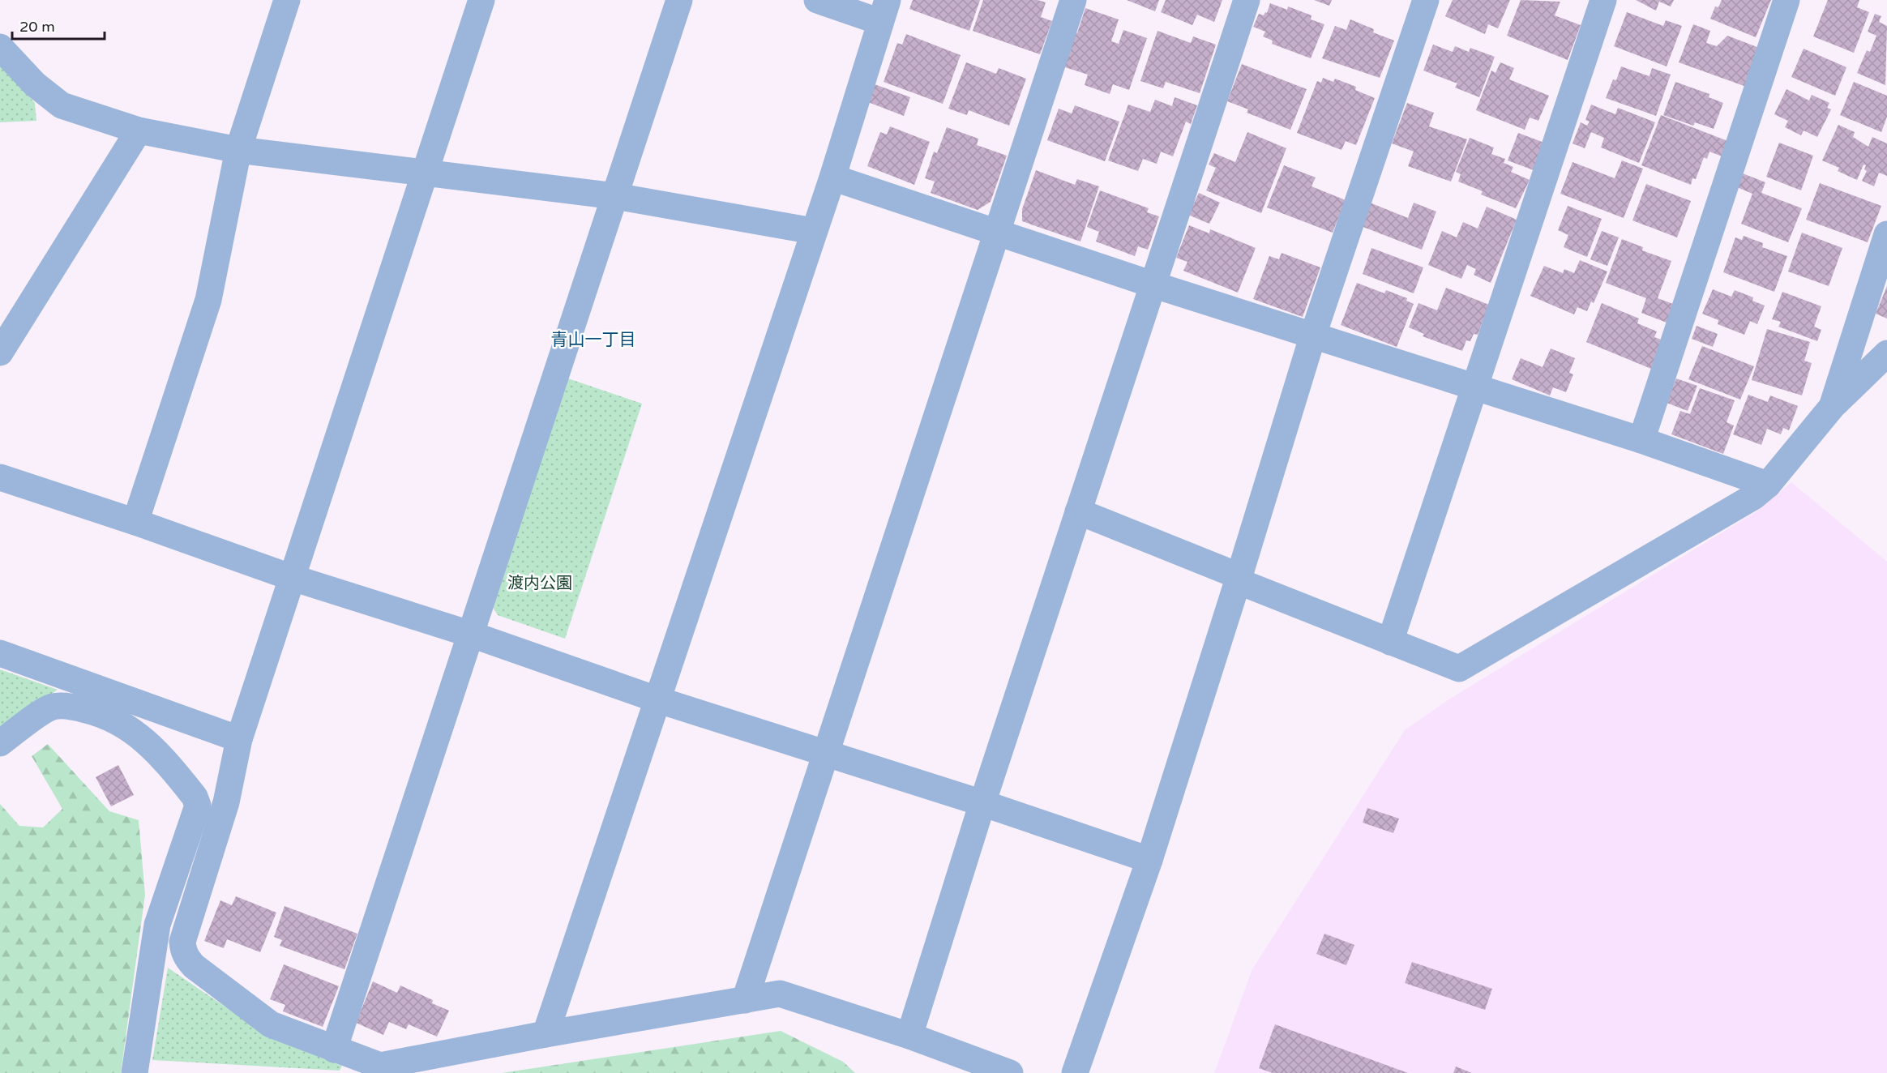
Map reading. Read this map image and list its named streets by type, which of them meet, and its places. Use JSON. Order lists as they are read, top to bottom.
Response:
{
  "districts": ["青山一丁目"],
  "parks": ["渡内公園"],
  "scale_bar": "20 m"
}
